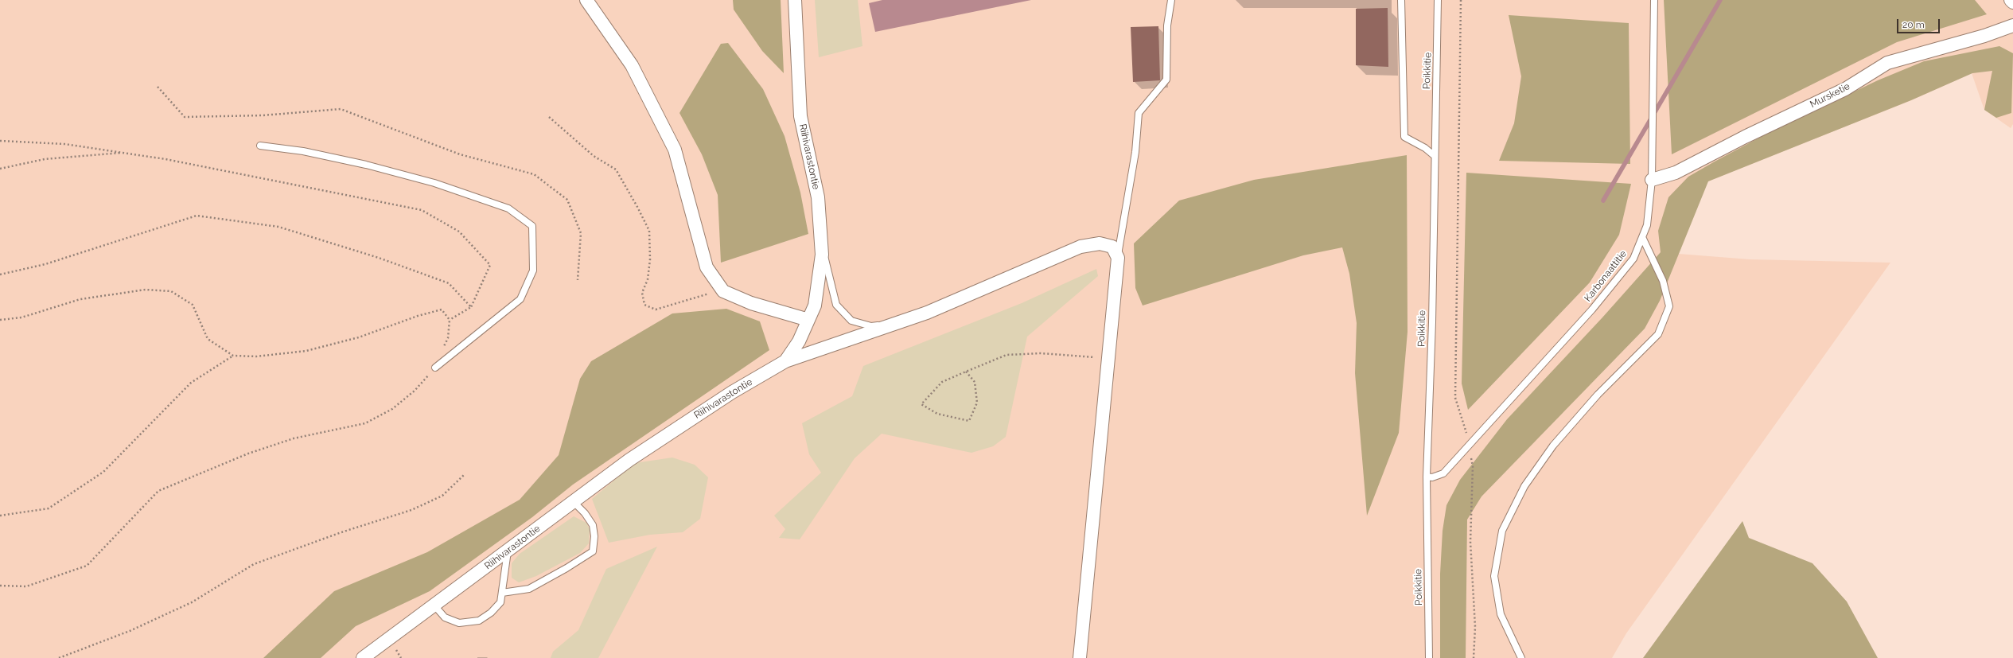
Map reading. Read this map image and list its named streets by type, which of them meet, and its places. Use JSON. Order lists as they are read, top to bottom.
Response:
{
  "streets": {
    "street": ["Mursketie", "Riihivarastontie"],
    "lane": ["Poikkitie", "Karbonaattitie"]
  },
  "crossings": [
    ["Poikkitie", "Karbonaattitie"],
    ["Mursketie", "Karbonaattitie"]
  ],
  "scale_bar": "20 m"
}
